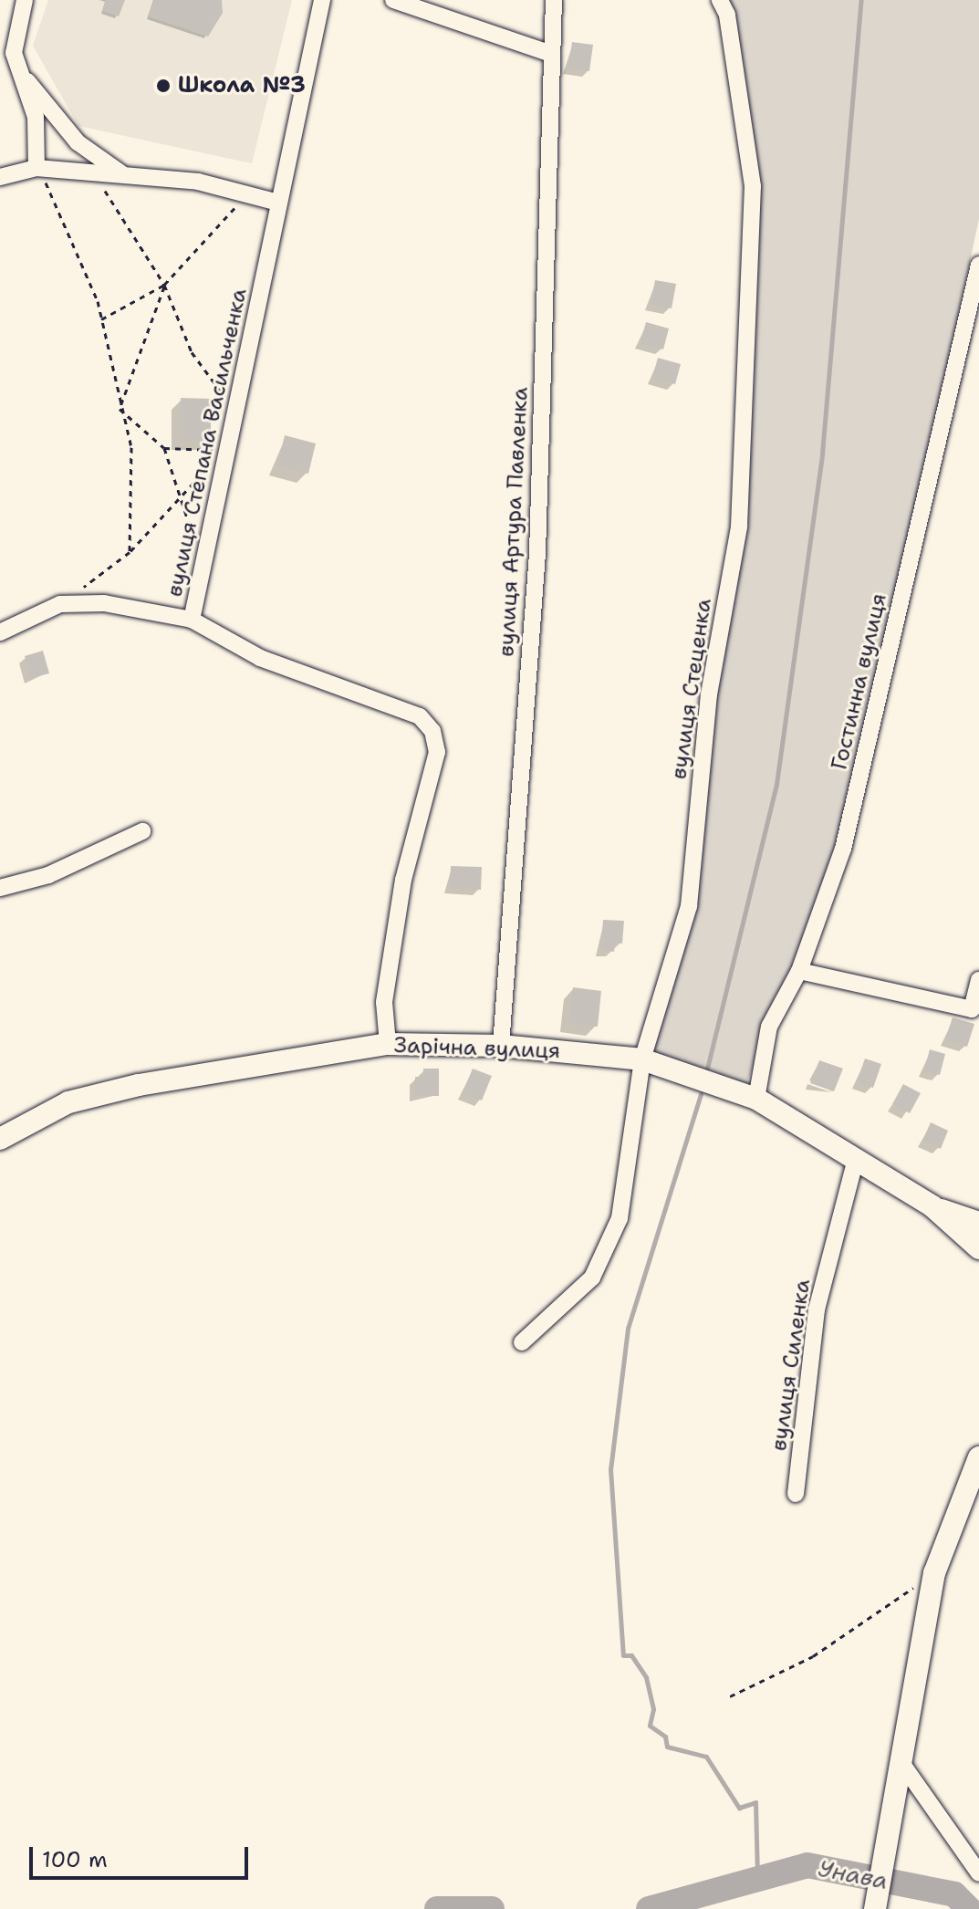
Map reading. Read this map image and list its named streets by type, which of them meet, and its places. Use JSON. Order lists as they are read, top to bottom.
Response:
{
  "streets": {
    "street": [
      "вулиця Степана Васильченка",
      "вулиця Артура Павленка",
      "Гостинна вулиця",
      "вулиця Стеценка",
      "Зарічна вулиця",
      "вулиця Силенка"
    ]
  },
  "crossings": [
    ["вулиця Степана Васильченка", "Зарічна вулиця"],
    ["вулиця Артура Павленка", "Зарічна вулиця"],
    ["Гостинна вулиця", "Зарічна вулиця"],
    ["вулиця Стеценка", "Зарічна вулиця"],
    ["Зарічна вулиця", "вулиця Силенка"]
  ],
  "water": ["Унава"],
  "places": ["Школа №3"],
  "scale_bar": "100 m"
}
